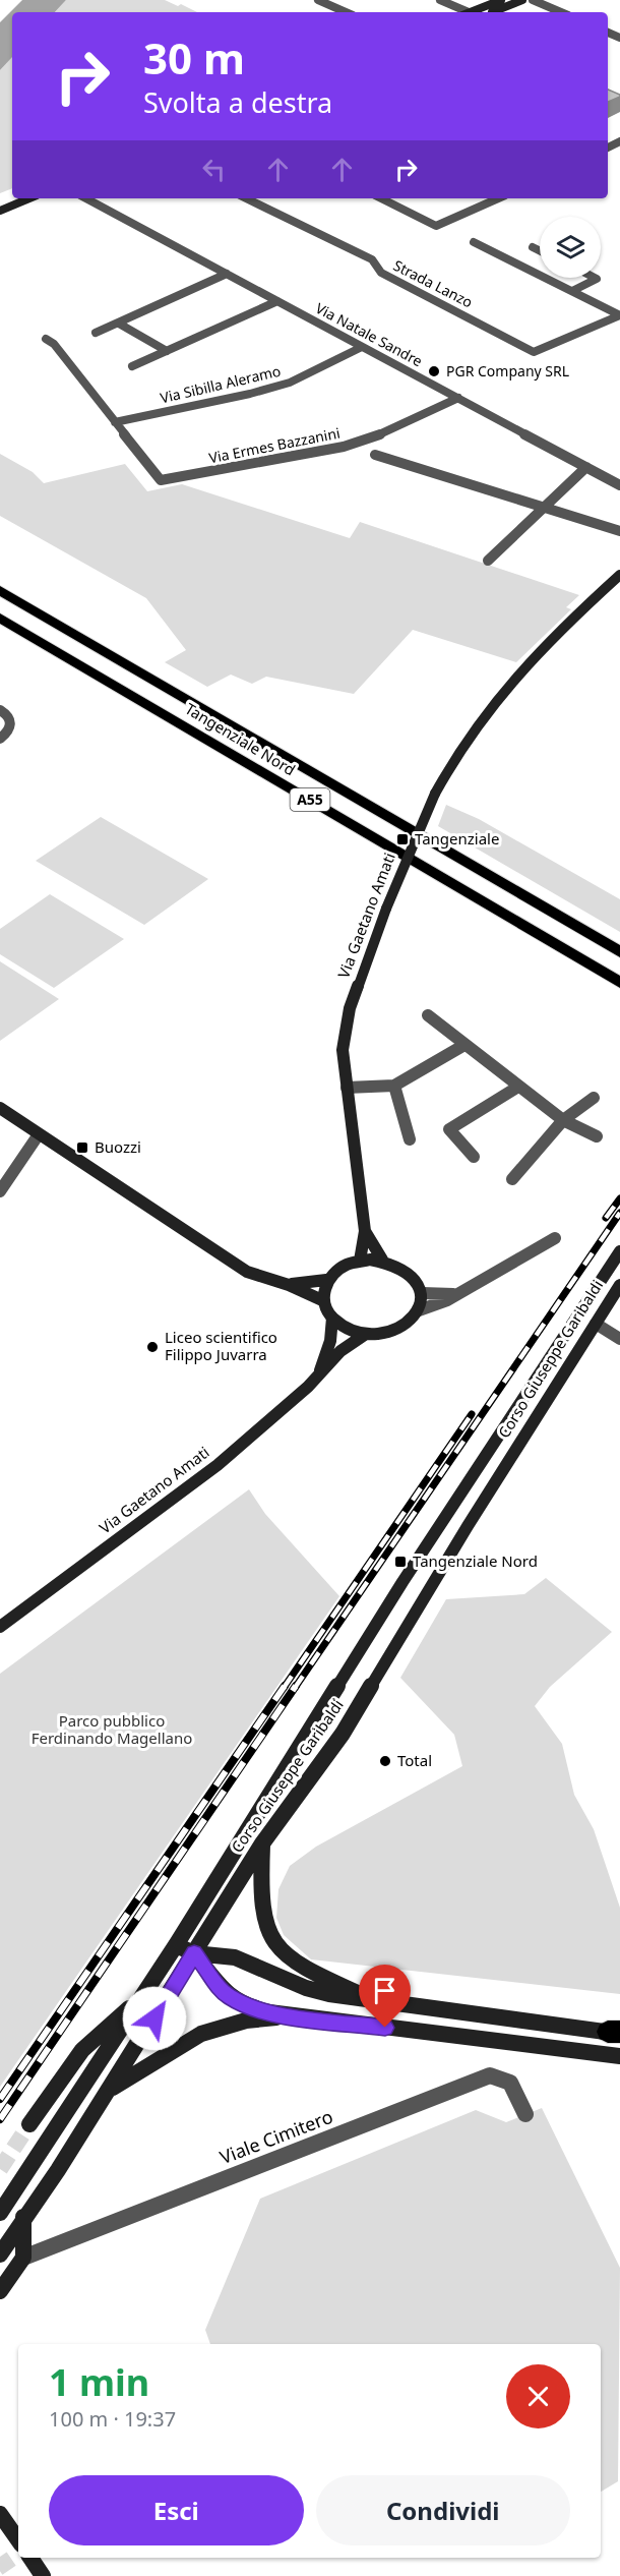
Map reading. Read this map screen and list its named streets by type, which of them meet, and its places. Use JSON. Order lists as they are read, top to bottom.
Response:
{
  "streets": {
    "highway": ["Tangenziale Nord", "A55"],
    "street": [
      "Strada Lanzo",
      "Via Natale Sandre",
      "Via Sibilla Aleramo",
      "Via Ermes Bazzanini",
      "Via Gaetano Amati",
      "Corso Giuseppe Garibaldi",
      "Viale Cimitero"
    ]
  },
  "crossings": [
    ["Via Natale Sandre", "Via Sibilla Aleramo"],
    ["Via Natale Sandre", "Via Ermes Bazzanini"],
    ["Via Sibilla Aleramo", "Via Ermes Bazzanini"]
  ],
  "parks": ["Parco pubblico Ferdinando Magellano"],
  "places": {
    "other": ["PGR Company SRL", "Liceo scientifico Filippo Juvarra", "Total"],
    "transit": ["Tangenziale", "Buozzi", "Tangenziale Nord"]
  },
  "page": {
    "turn": ["30 m", "Svolta a destra"],
    "heading": ["1 min", "100 m · 19:37"],
    "buttons": ["Esci", "Condividi"]
  }
}
